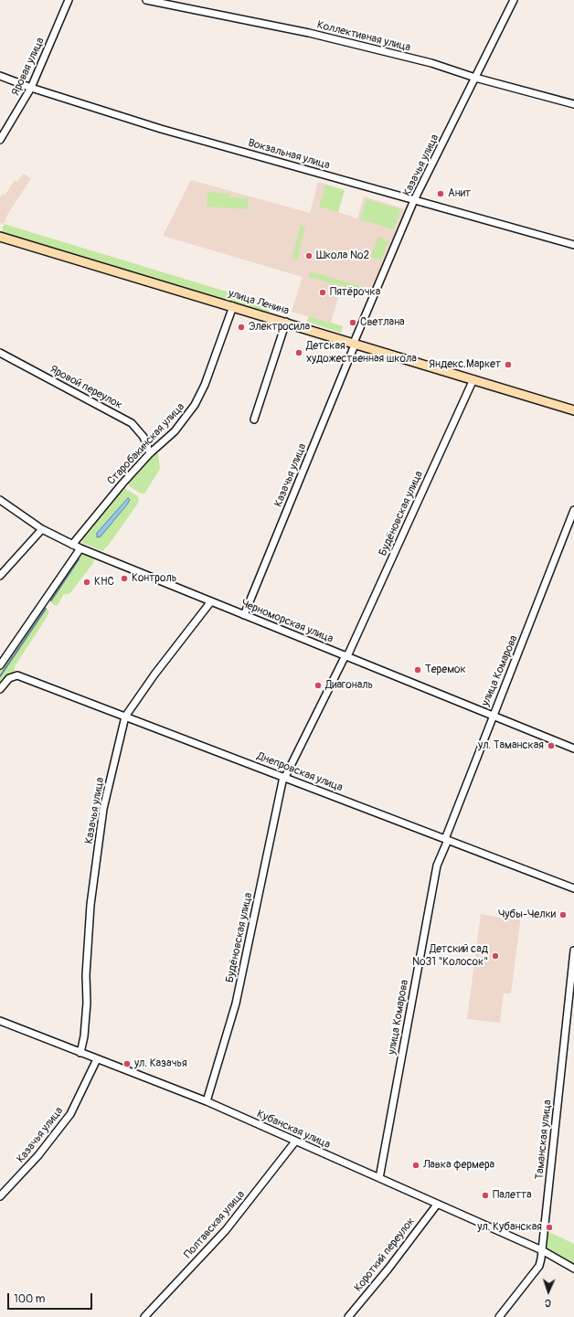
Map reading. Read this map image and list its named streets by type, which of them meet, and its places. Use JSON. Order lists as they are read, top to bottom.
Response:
{
  "streets": {
    "main road": ["улица Ленина"],
    "street": [
      "Коллективная улица",
      "Яровая улица",
      "Вокзальная улица",
      "Казачья улица",
      "Яровой переулок",
      "Старобакинская улица",
      "Будёновская улица",
      "Черноморская улица",
      "улица Комарова",
      "Днепровская улица",
      "Кубанская улица",
      "Таманская улица",
      "Полтавская улица",
      "Короткий переулок"
    ]
  },
  "crossings": [
    ["Коллективная улица", "Казачья улица"],
    ["Яровая улица", "Вокзальная улица"],
    ["Вокзальная улица", "Казачья улица"],
    ["Казачья улица", "улица Ленина"],
    ["Казачья улица", "Черноморская улица"],
    ["Казачья улица", "Днепровская улица"],
    ["Казачья улица", "Кубанская улица"],
    ["улица Ленина", "Старобакинская улица"],
    ["улица Ленина", "Будёновская улица"],
    ["Яровой переулок", "Старобакинская улица"],
    ["Старобакинская улица", "Черноморская улица"],
    ["Будёновская улица", "Черноморская улица"],
    ["Будёновская улица", "Днепровская улица"],
    ["Будёновская улица", "Кубанская улица"],
    ["Черноморская улица", "улица Комарова"],
    ["улица Комарова", "Днепровская улица"],
    ["улица Комарова", "Кубанская улица"],
    ["Кубанская улица", "Таманская улица"],
    ["Кубанская улица", "Полтавская улица"],
    ["Кубанская улица", "Короткий переулок"]
  ],
  "places": [
    "Анит",
    "Школа №2",
    "Пятёрочка",
    "Светлана",
    "Электросила",
    "Детская художественная школа",
    "Яндекс.Маркет",
    "Контроль",
    "КНС",
    "Теремок",
    "Диагональ",
    "ул. Таманская",
    "Чубы-Челки",
    "Детский сад №31 \"Колосок\"",
    "ул. Казачья",
    "Лавка фермера",
    "Палетта",
    "ул. Кубанская"
  ],
  "scale_bar": "100 m",
  "north": "bottom"
}
